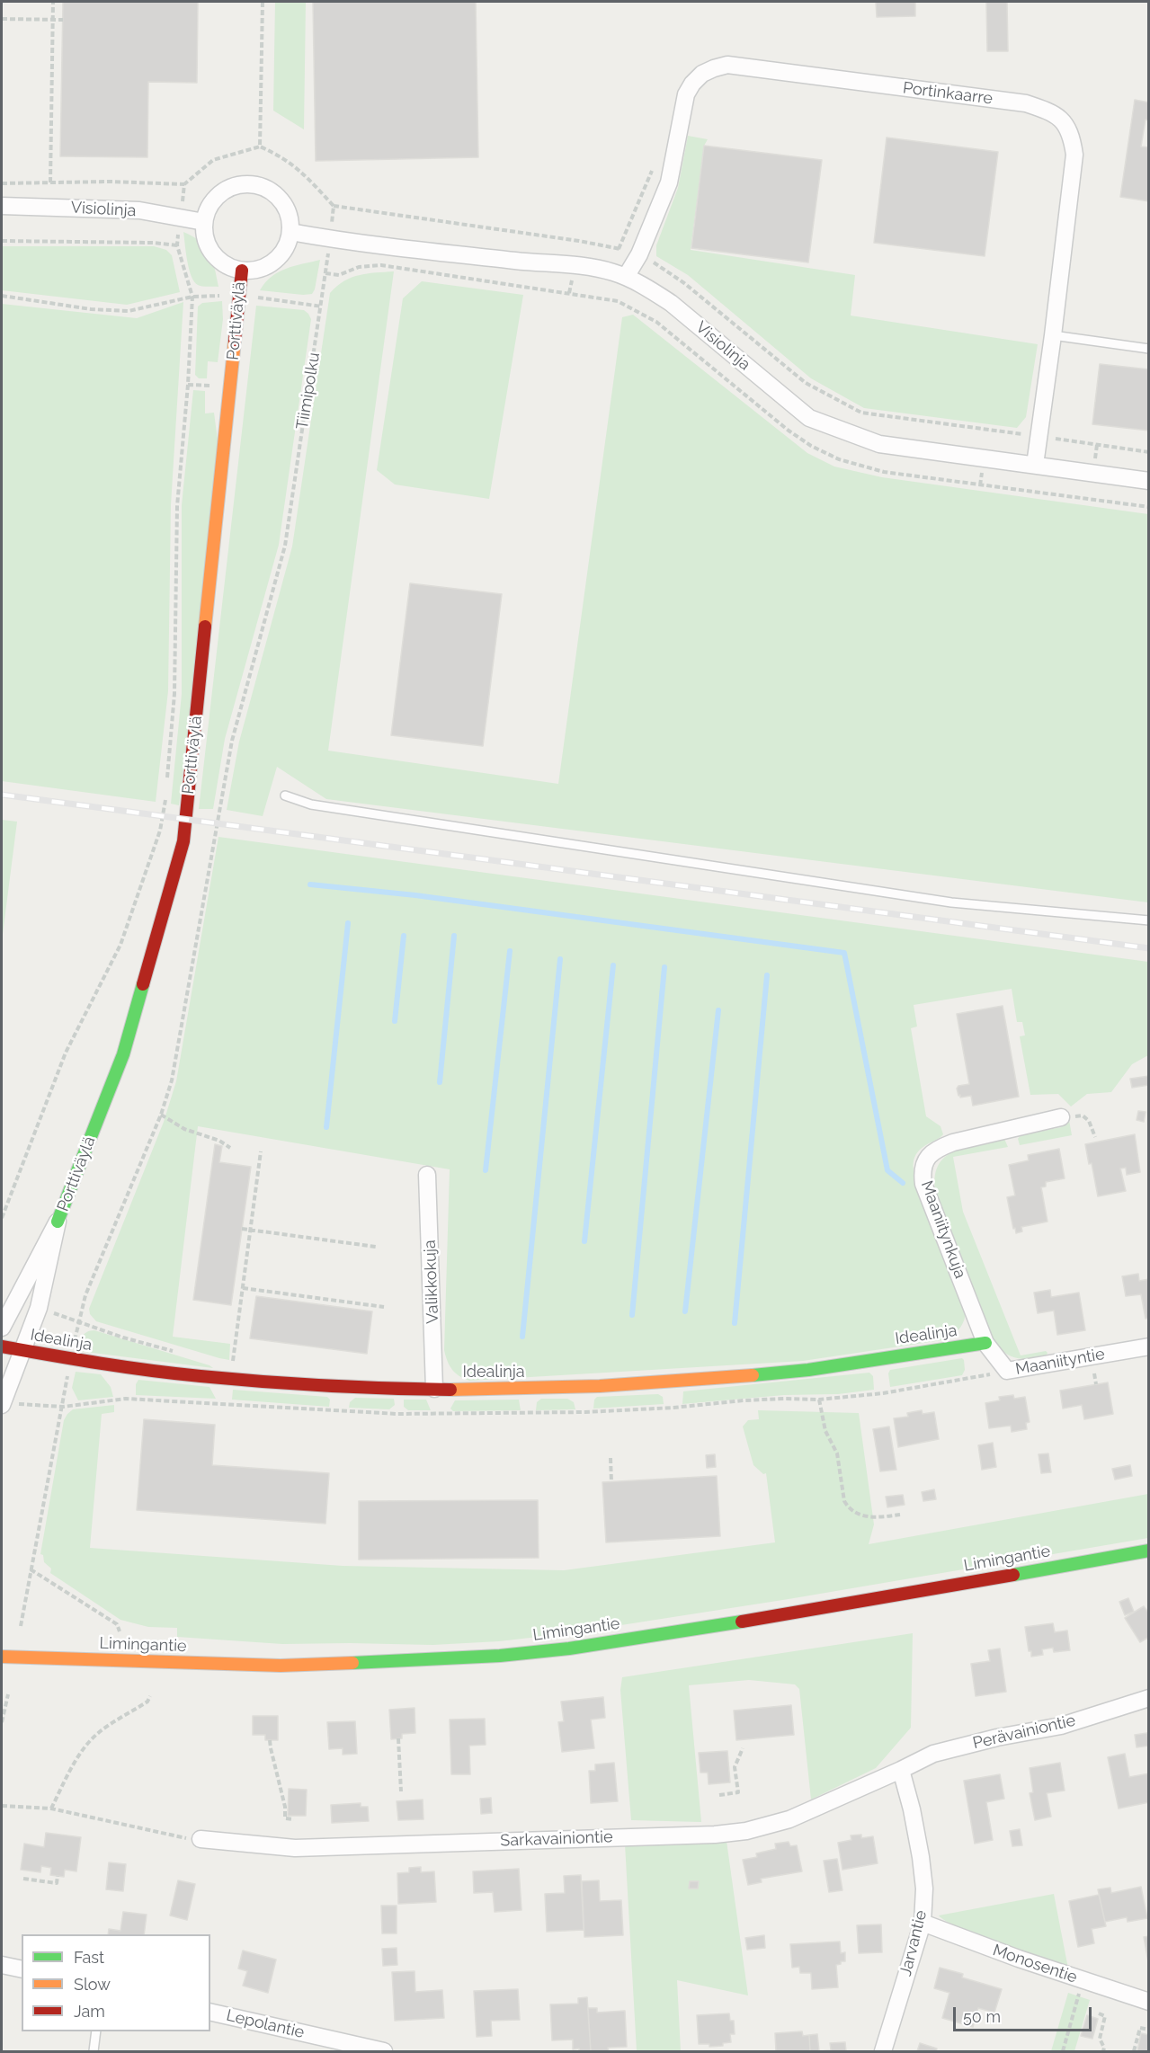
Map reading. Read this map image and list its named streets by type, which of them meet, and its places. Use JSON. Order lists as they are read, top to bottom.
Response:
{
  "streets": {
    "street": [
      "Portinkaarre",
      "Visiolinja",
      "Porttiväylä",
      "Maaniitynkuja",
      "Valikkokuja",
      "Idealinja",
      "Maaniityntie",
      "Limingantie",
      "Perävainiontie",
      "Sarkavainiontie",
      "Jarvantie",
      "Monosentie",
      "Lepolantie"
    ],
    "path": ["Tiimipolku"]
  },
  "crossings": [
    ["Portinkaarre", "Visiolinja"],
    ["Visiolinja", "Porttiväylä"],
    ["Visiolinja", "Tiimipolku"],
    ["Porttiväylä", "Idealinja"],
    ["Tiimipolku", "Idealinja"],
    ["Maaniitynkuja", "Idealinja"],
    ["Maaniitynkuja", "Maaniityntie"],
    ["Valikkokuja", "Idealinja"],
    ["Idealinja", "Maaniityntie"],
    ["Perävainiontie", "Sarkavainiontie"],
    ["Perävainiontie", "Jarvantie"],
    ["Sarkavainiontie", "Jarvantie"],
    ["Jarvantie", "Monosentie"]
  ],
  "legend": ["Fast", "Slow", "Jam"],
  "scale_bar": "50 m"
}
